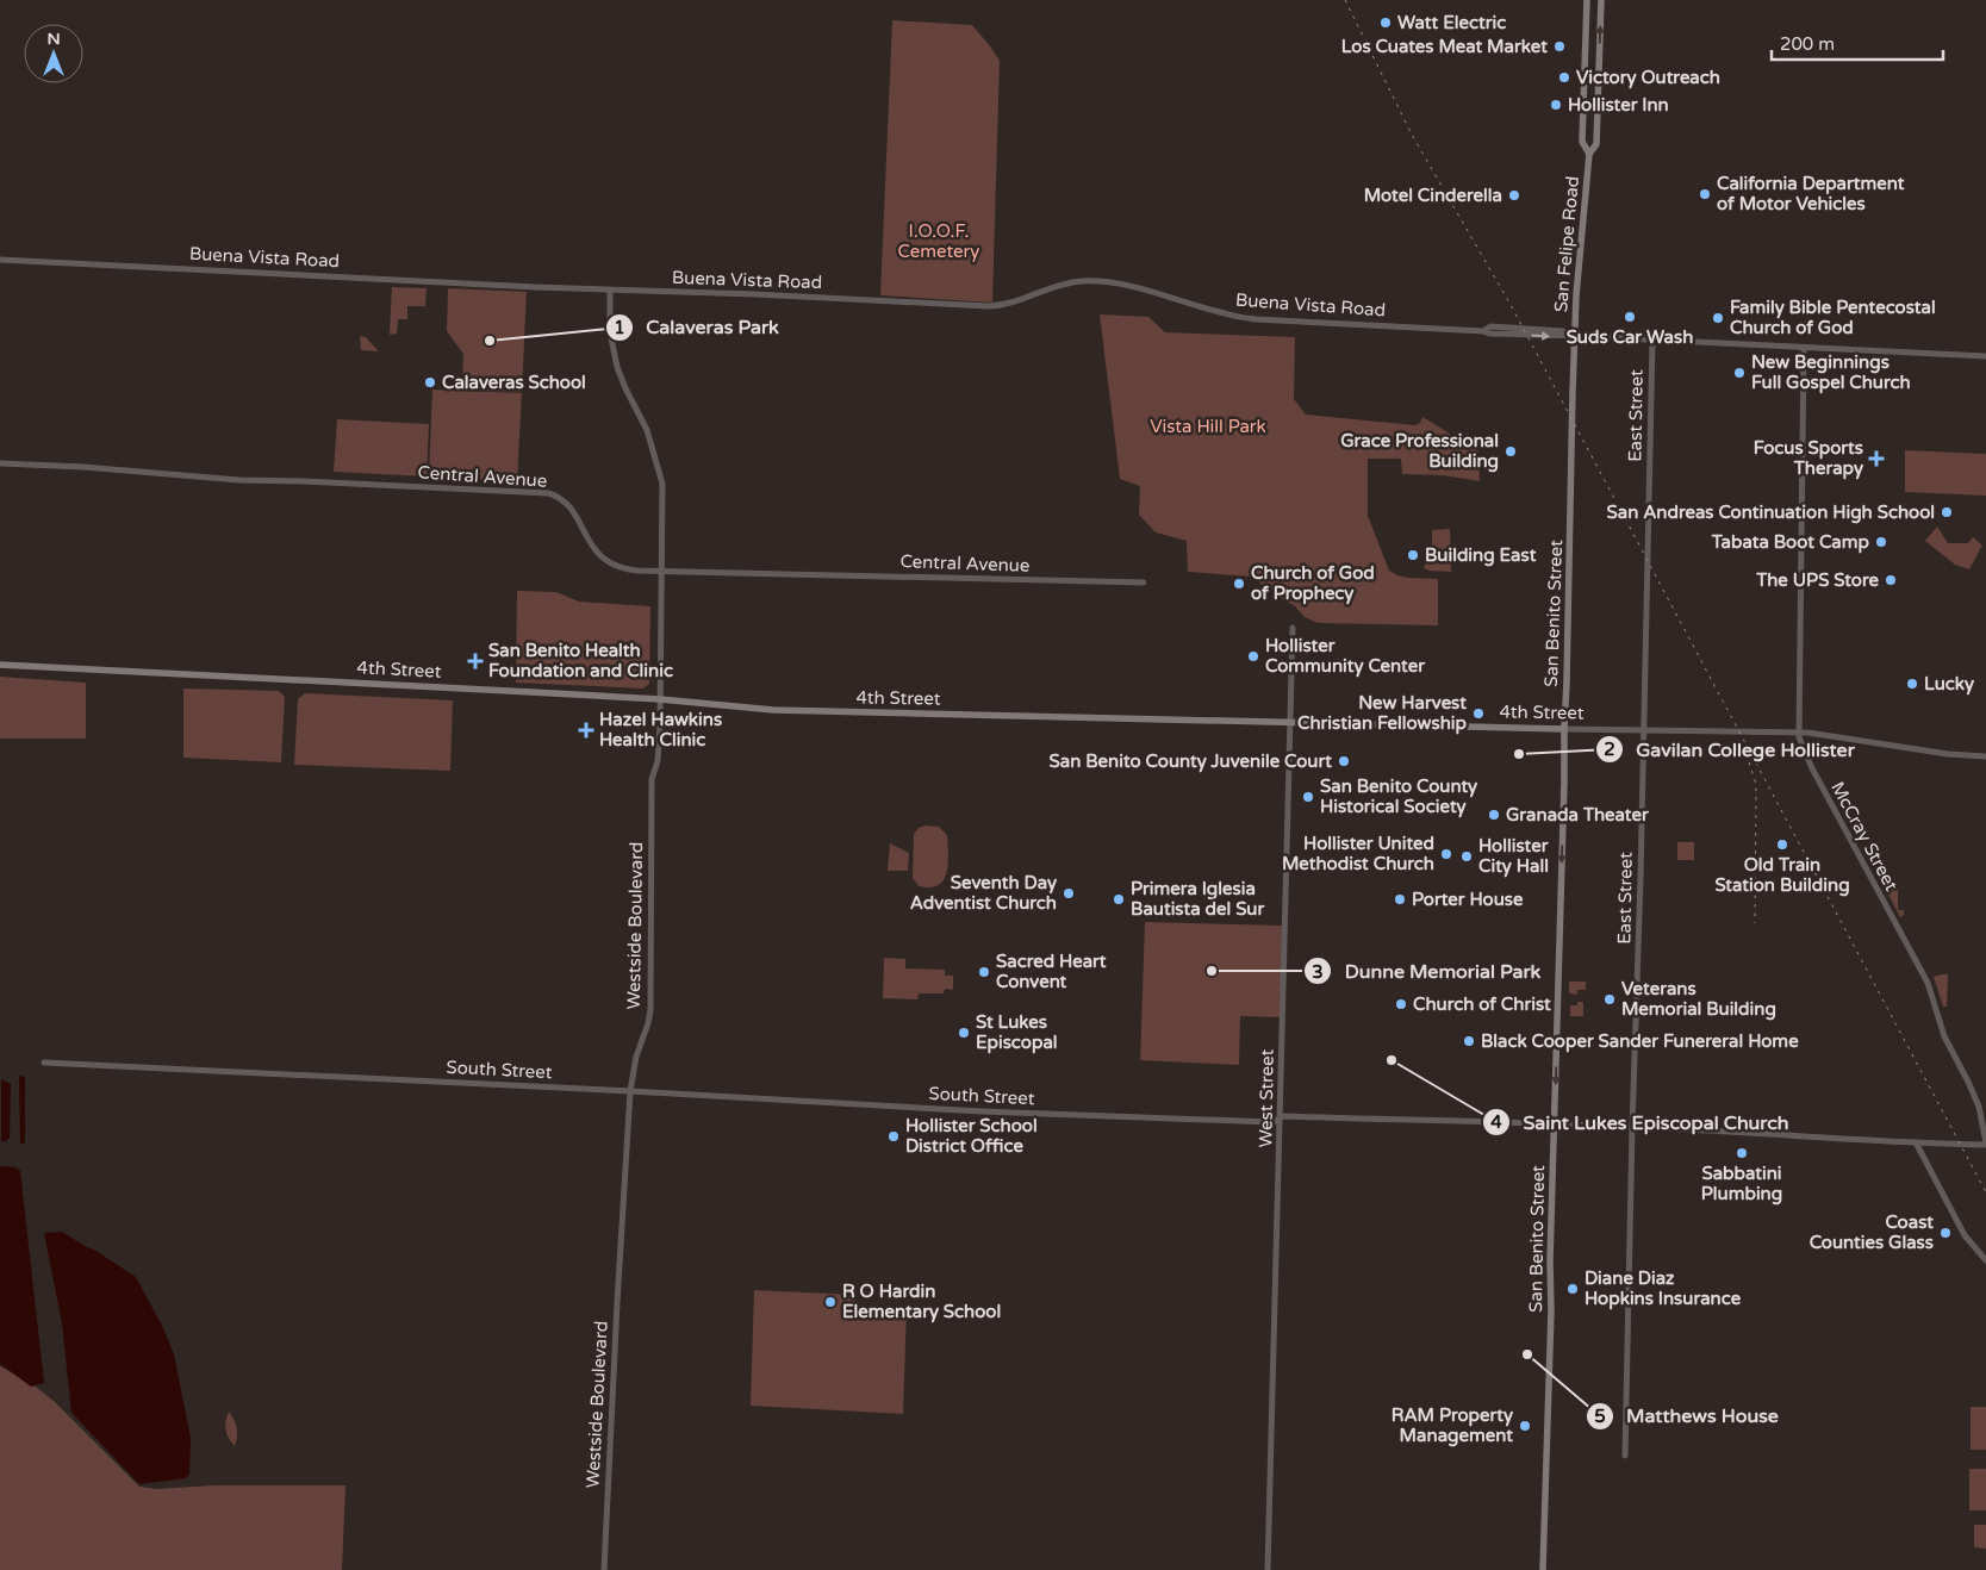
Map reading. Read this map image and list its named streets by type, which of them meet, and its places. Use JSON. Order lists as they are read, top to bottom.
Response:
{
  "streets": {
    "main road": ["San Felipe Road", "San Benito Street", "4th Street"],
    "street": [
      "Buena Vista Road",
      "East Street",
      "Central Avenue",
      "McCray Street",
      "Westside Boulevard",
      "South Street",
      "West Street"
    ]
  },
  "crossings": [
    ["San Felipe Road", "Buena Vista Road"],
    ["San Felipe Road", "San Benito Street"],
    ["Buena Vista Road", "East Street"],
    ["Buena Vista Road", "San Benito Street"],
    ["Buena Vista Road", "McCray Street"],
    ["Buena Vista Road", "Westside Boulevard"],
    ["East Street", "4th Street"],
    ["East Street", "South Street"],
    ["Central Avenue", "Westside Boulevard"],
    ["San Benito Street", "4th Street"],
    ["San Benito Street", "South Street"],
    ["4th Street", "McCray Street"],
    ["4th Street", "Westside Boulevard"],
    ["4th Street", "West Street"],
    ["McCray Street", "South Street"],
    ["Westside Boulevard", "South Street"],
    ["South Street", "West Street"]
  ],
  "parks": ["I.O.O.F. Cemetery", "Vista Hill Park"],
  "places": {
    "other": [
      "Watt Electric",
      "Los Cuates Meat Market",
      "Victory Outreach",
      "Hollister Inn",
      "California Department of Motor Vehicles",
      "Motel Cinderella",
      "Suds Car Wash",
      "Family Bible Pentecostal Church of God",
      "Calaveras Park",
      "New Beginnings Full Gospel Church",
      "Calaveras School",
      "Grace Professional Building",
      "San Andreas Continuation High School",
      "Tabata Boot Camp",
      "Building East",
      "The UPS Store",
      "Church of God of Prophecy",
      "Hollister Community Center",
      "Lucky",
      "New Harvest Christian Fellowship",
      "Gavilan College Hollister",
      "San Benito County Juvenile Court",
      "San Benito County Historical Society",
      "Granada Theater",
      "Old Train Station Building",
      "Hollister United Methodist Church",
      "Hollister City Hall",
      "Seventh Day Adventist Church",
      "Primera Iglesia Bautista del Sur",
      "Porter House",
      "Dunne Memorial Park",
      "Sacred Heart Convent",
      "Veterans Memorial Building",
      "Church of Christ",
      "St Lukes Episcopal",
      "Black Cooper Sander Funereral Home",
      "Saint Lukes Episcopal Church",
      "Hollister School District Office",
      "Sabbatini Plumbing",
      "Coast Counties Glass",
      "Diane Diaz Hopkins Insurance",
      "R O Hardin Elementary School",
      "Matthews House",
      "RAM Property Management"
    ],
    "health": ["Focus Sports Therapy", "San Benito Health Foundation and Clinic", "Hazel Hawkins Health Clinic"]
  },
  "scale_bar": "200 m",
  "north": "top"
}
